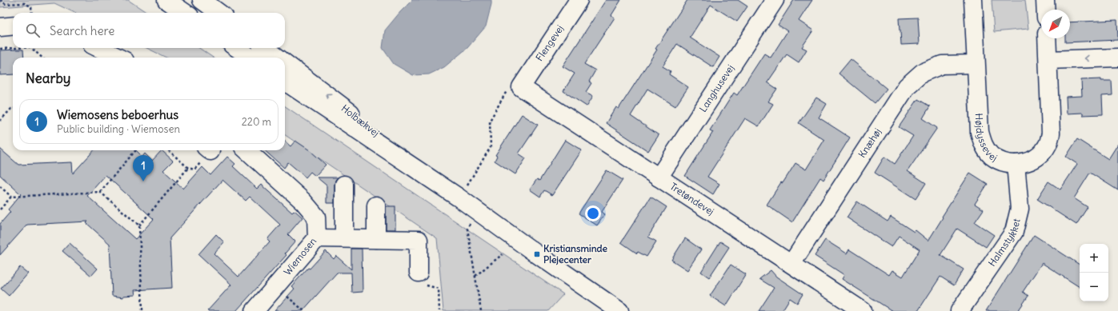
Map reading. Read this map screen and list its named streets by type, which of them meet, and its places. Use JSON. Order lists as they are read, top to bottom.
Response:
{
  "streets": {
    "street": [
      "Flengevej",
      "Langhusevej",
      "Holbækvej",
      "Højdyssevej",
      "Knæhøj",
      "Tretøndevej",
      "Halmstykket",
      "Wiemosen"
    ]
  },
  "crossings": [
    ["Flengevej", "Tretøndevej"],
    ["Langhusevej", "Tretøndevej"],
    ["Højdyssevej", "Knæhøj"],
    ["Højdyssevej", "Halmstykket"],
    ["Knæhøj", "Tretøndevej"]
  ],
  "places": {
    "transit": ["Kristiansminde Plejecenter"]
  },
  "north": "bottom left",
  "page": {
    "search": "Search here",
    "heading": "Nearby",
    "list": [
      {
        "mark": "1",
        "name": "Wiemosens beboerhus",
        "note": "Public building · Wiemosen",
        "value": "220 m"
      }
    ],
    "pins": "1",
    "map_buttons": ["+", "−"]
  }
}
